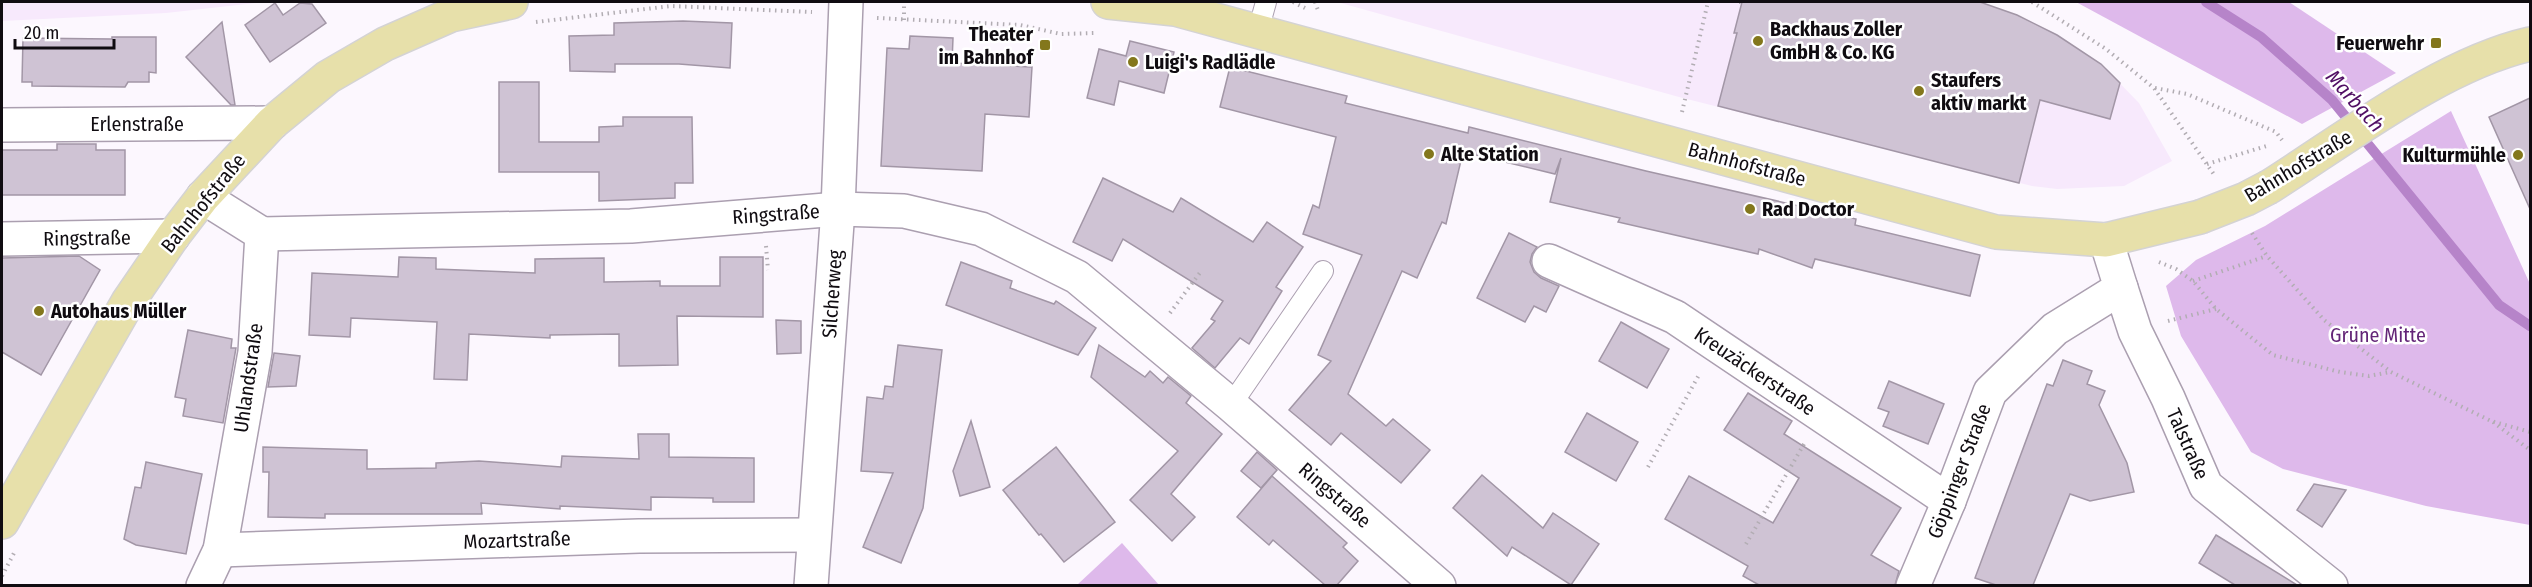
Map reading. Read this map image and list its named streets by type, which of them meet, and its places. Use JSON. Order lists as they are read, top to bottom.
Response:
{
  "streets": {
    "main road": ["Bahnhofstraße"],
    "street": [
      "Erlenstraße",
      "Ringstraße",
      "Silcherweg",
      "Kreuzäckerstraße",
      "Uhlandstraße",
      "Talstraße",
      "Göppinger Straße",
      "Mozartstraße"
    ]
  },
  "crossings": [
    ["Erlenstraße", "Bahnhofstraße"],
    ["Bahnhofstraße", "Ringstraße"],
    ["Ringstraße", "Silcherweg"],
    ["Ringstraße", "Uhlandstraße"],
    ["Silcherweg", "Mozartstraße"],
    ["Kreuzäckerstraße", "Göppinger Straße"],
    ["Uhlandstraße", "Mozartstraße"],
    ["Talstraße", "Göppinger Straße"]
  ],
  "water": ["Marbach"],
  "parks": ["Grüne Mitte"],
  "places": {
    "other": [
      "Backhaus Zoller GmbH & Co. KG",
      "Luigi's Radlädle",
      "Staufers aktiv markt",
      "Alte Station",
      "Kulturmühle",
      "Rad Doctor",
      "Autohaus Müller"
    ],
    "transit": ["Feuerwehr", "Theater im Bahnhof"]
  },
  "scale_bar": "20 m"
}
